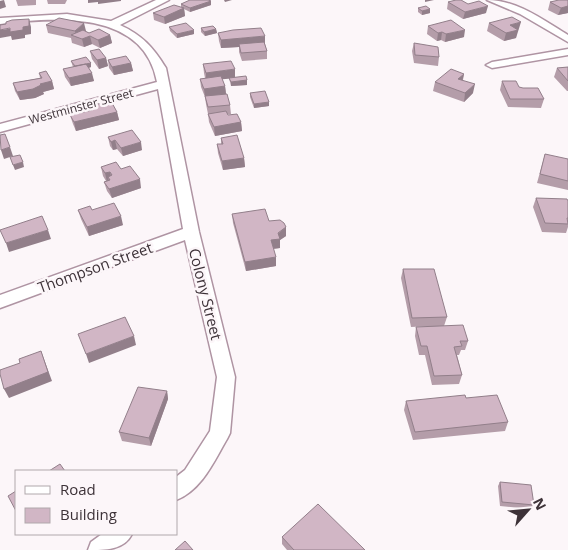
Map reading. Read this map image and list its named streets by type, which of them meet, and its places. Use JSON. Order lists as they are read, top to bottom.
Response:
{
  "streets": {
    "street": ["Westminster Street", "Thompson Street", "Colony Street"]
  },
  "crossings": [
    ["Westminster Street", "Colony Street"],
    ["Thompson Street", "Colony Street"]
  ],
  "legend": ["Road", "Building"],
  "north": "top right"
}
